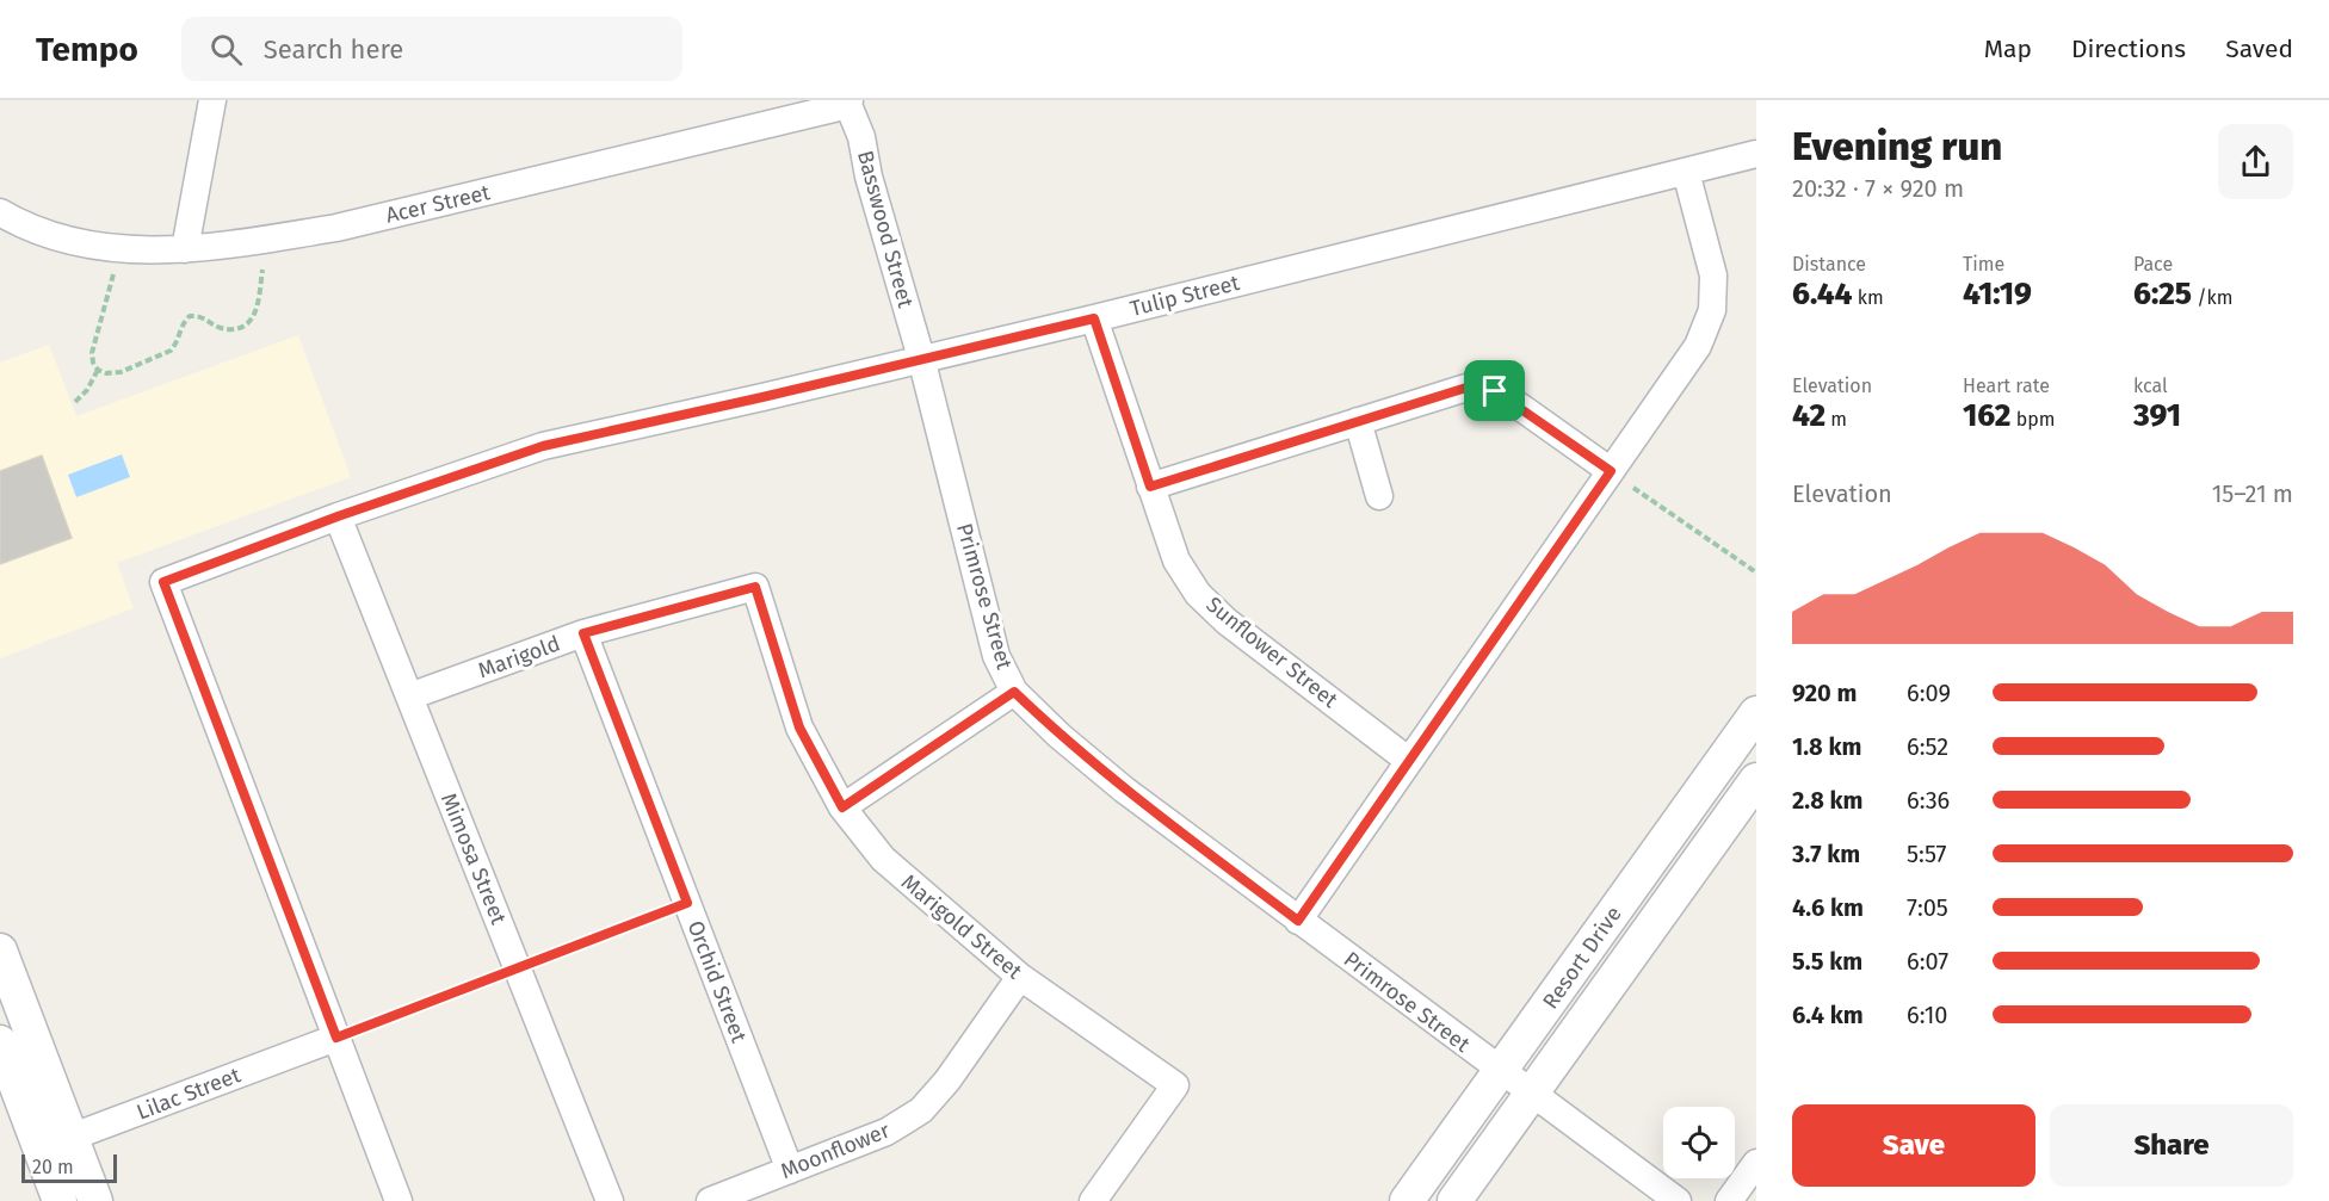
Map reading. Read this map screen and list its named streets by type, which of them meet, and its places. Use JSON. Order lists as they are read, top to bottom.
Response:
{
  "streets": {
    "street": [
      "Acer Street",
      "Basswood Street",
      "Tulip Street",
      "Primrose Street",
      "Sunflower Street",
      "Marigold",
      "Mimosa Street",
      "Marigold Street",
      "Resort Drive",
      "Orchid Street",
      "Lilac Street",
      "Moonflower"
    ]
  },
  "crossings": [
    ["Acer Street", "Basswood Street"],
    ["Basswood Street", "Tulip Street"],
    ["Basswood Street", "Primrose Street"],
    ["Tulip Street", "Primrose Street"],
    ["Tulip Street", "Sunflower Street"],
    ["Tulip Street", "Mimosa Street"],
    ["Tulip Street", "Lilac Street"],
    ["Primrose Street", "Resort Drive"],
    ["Marigold", "Mimosa Street"],
    ["Marigold", "Marigold Street"],
    ["Marigold", "Orchid Street"],
    ["Marigold Street", "Moonflower"],
    ["Orchid Street", "Moonflower"]
  ],
  "scale_bar": "20 m",
  "page": {
    "header": "Tempo",
    "search": "Search here",
    "nav": ["Map", "Directions", "Saved"],
    "heading": ["Evening run", "20:32 · 7 × 920 m"],
    "stats": [
      ["Distance", "6.44 km"],
      ["Time", "41:19"],
      ["Pace", "6:25 /km"],
      ["Elevation", "42 m"],
      ["Heart rate", "162 bpm"],
      ["kcal", "391"]
    ],
    "chart": ["Elevation", "15–21 m"],
    "list": [
      {
        "name": "920 m",
        "note": "6:09"
      },
      {
        "name": "1.8 km",
        "note": "6:52"
      },
      {
        "name": "2.8 km",
        "note": "6:36"
      },
      {
        "name": "3.7 km",
        "note": "5:57"
      },
      {
        "name": "4.6 km",
        "note": "7:05"
      },
      {
        "name": "5.5 km",
        "note": "6:07"
      },
      {
        "name": "6.4 km",
        "note": "6:10"
      }
    ],
    "buttons": ["Save", "Share"],
    "scale": "20 m"
  }
}
